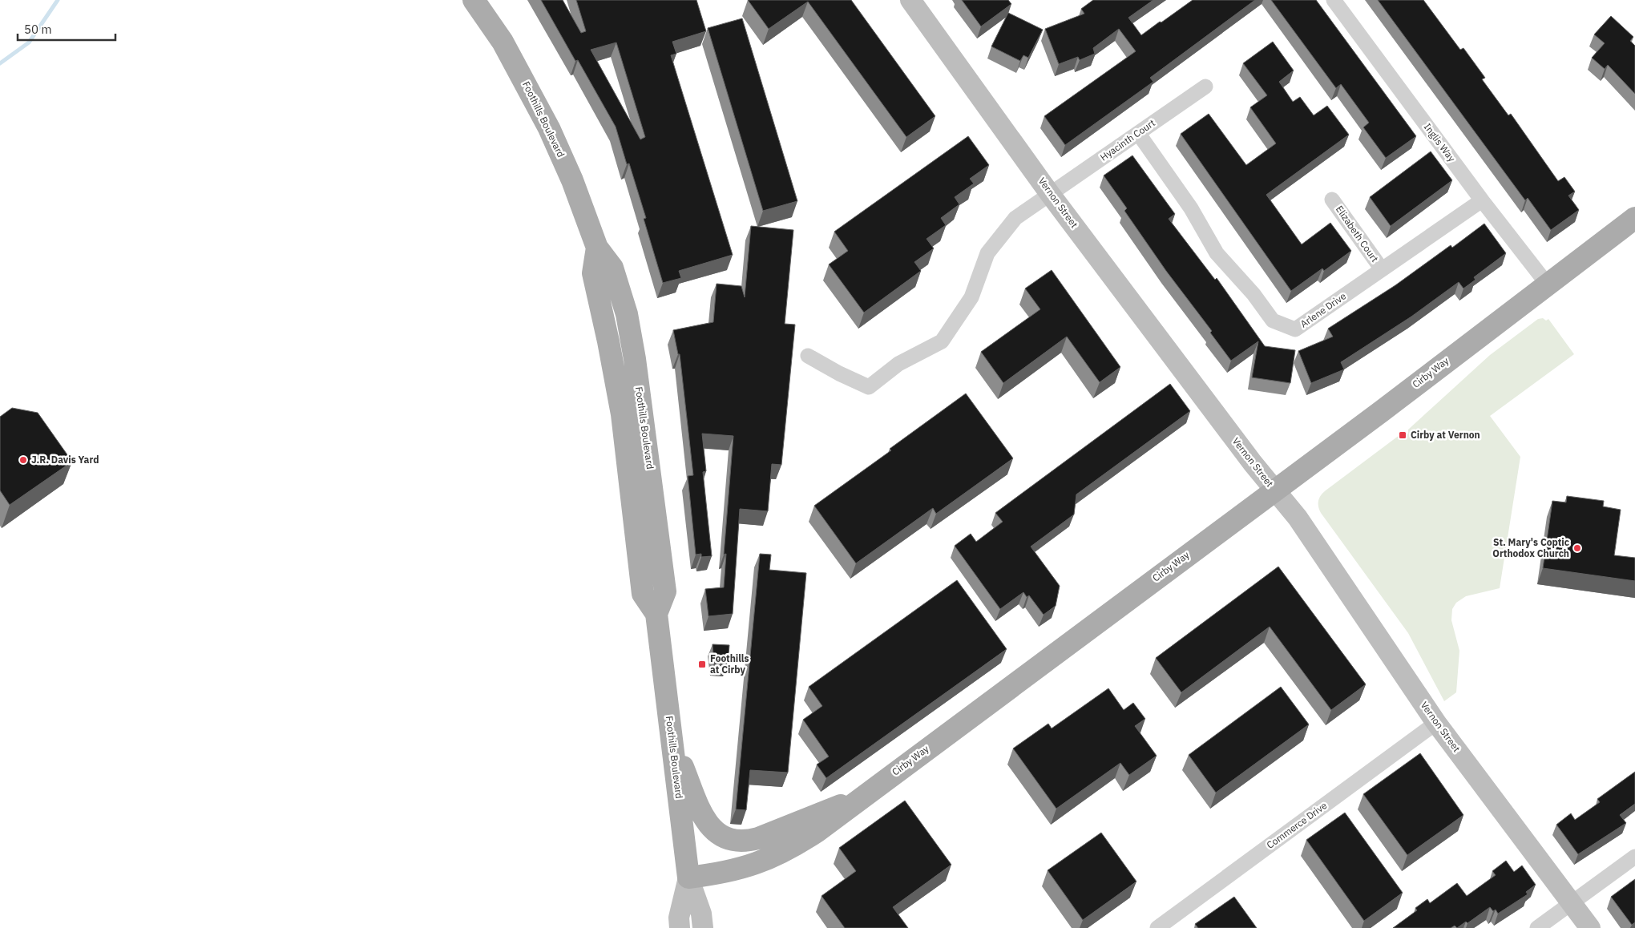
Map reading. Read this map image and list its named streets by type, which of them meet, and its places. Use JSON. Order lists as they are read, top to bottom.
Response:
{
  "streets": {
    "main road": ["Foothills Boulevard", "Vernon Street", "Cirby Way"],
    "street": [
      "Hyacinth Court",
      "Inglis Way",
      "Elizabeth Court",
      "Arlene Drive",
      "Commerce Drive"
    ]
  },
  "crossings": [
    ["Foothills Boulevard", "Cirby Way"],
    ["Hyacinth Court", "Vernon Street"],
    ["Hyacinth Court", "Arlene Drive"],
    ["Inglis Way", "Arlene Drive"],
    ["Inglis Way", "Cirby Way"],
    ["Vernon Street", "Cirby Way"],
    ["Vernon Street", "Commerce Drive"],
    ["Elizabeth Court", "Arlene Drive"]
  ],
  "places": {
    "transit": ["Cirby at Vernon", "Foothills at Cirby"],
    "other": ["J.R. Davis Yard", "St. Mary's Coptic Orthodox Church"]
  },
  "scale_bar": "50 m"
}
